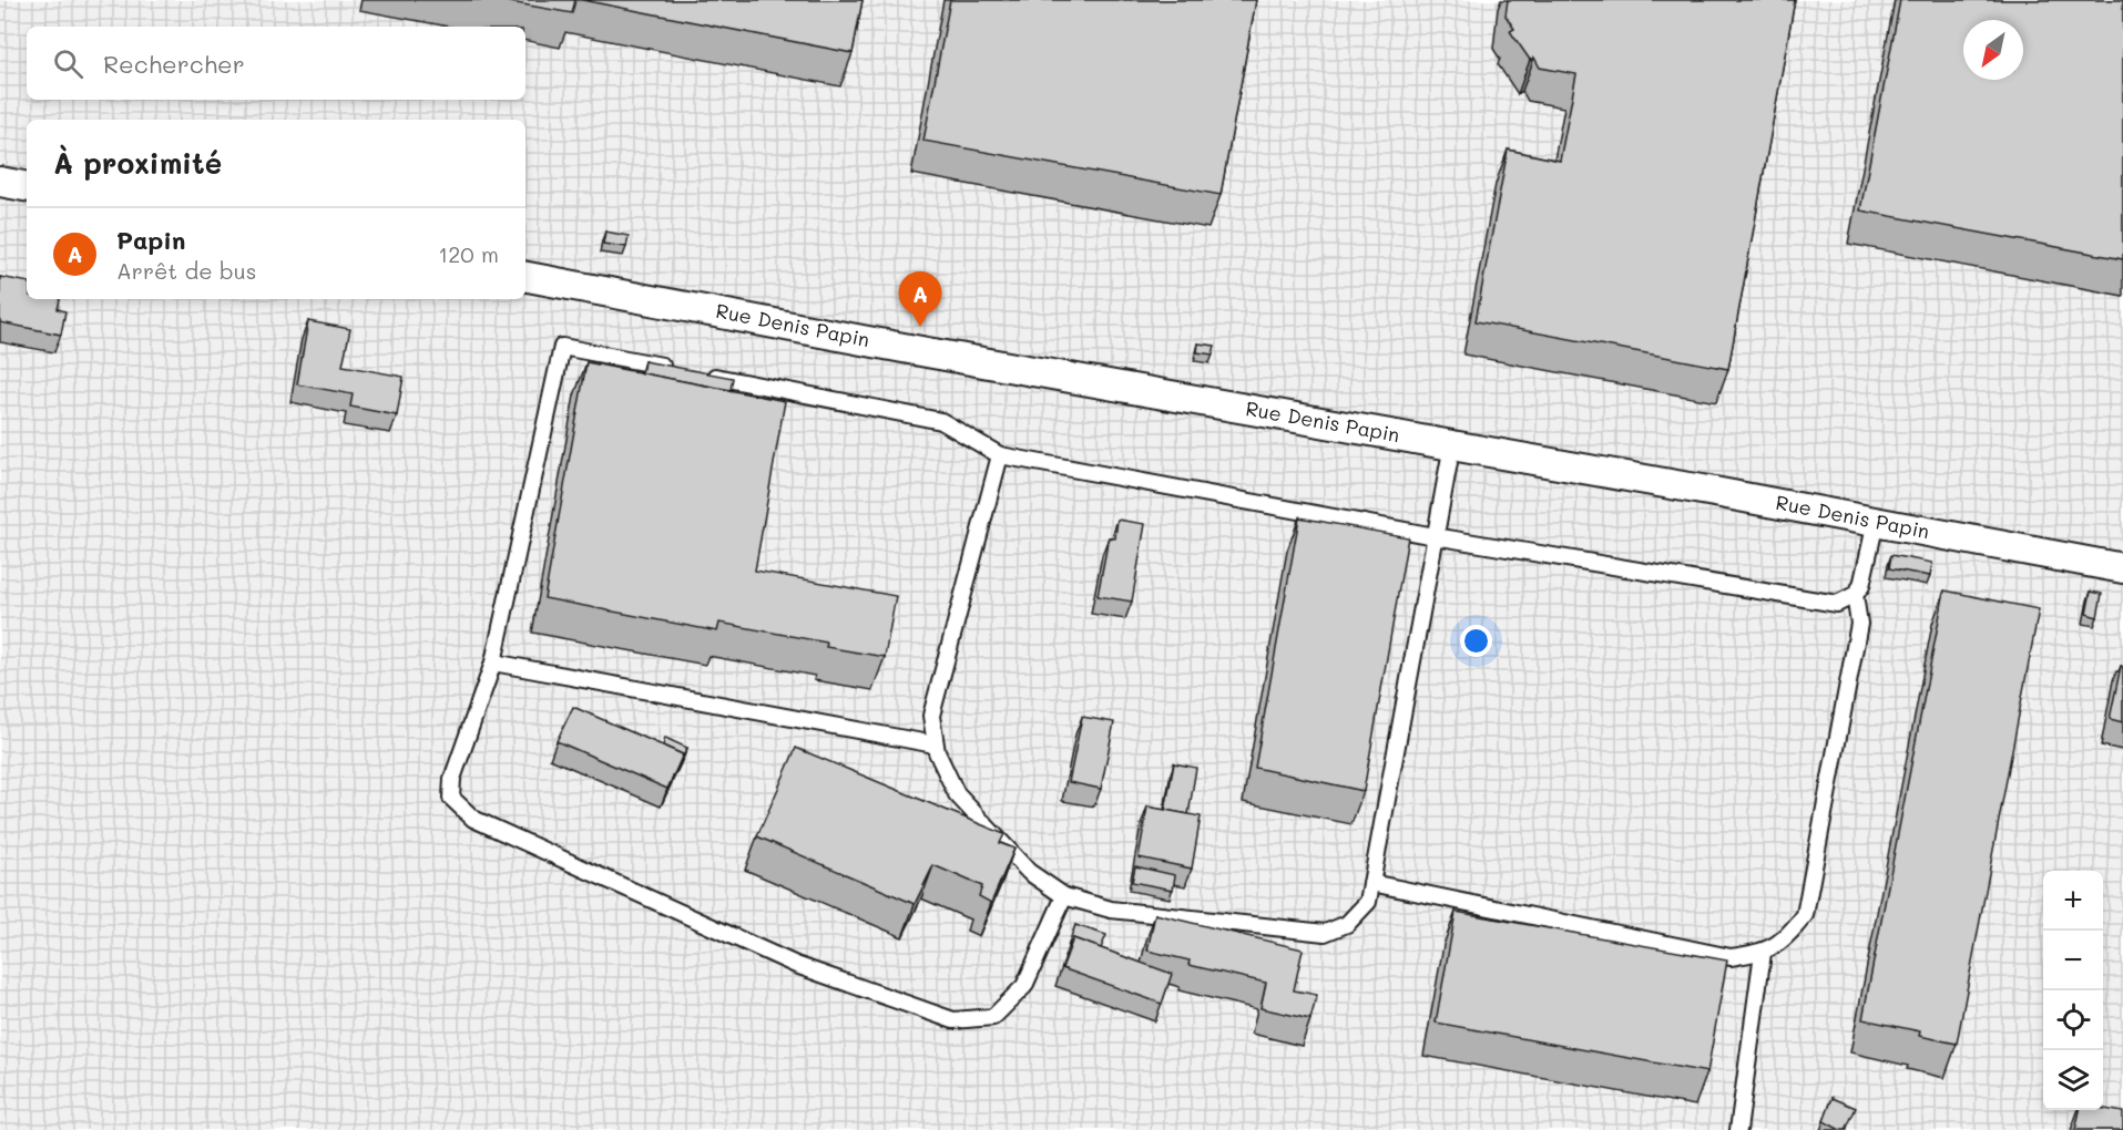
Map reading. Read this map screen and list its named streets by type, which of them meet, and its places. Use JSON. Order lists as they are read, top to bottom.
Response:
{
  "streets": {
    "street": ["Rue Denis Papin"]
  },
  "north": "bottom left",
  "page": {
    "search": "Rechercher",
    "heading": "À proximité",
    "list": [
      {
        "mark": "A",
        "name": "Papin",
        "note": "Arrêt de bus",
        "value": "120 m"
      }
    ],
    "pins": "A",
    "map_buttons": ["+", "−"]
  }
}
